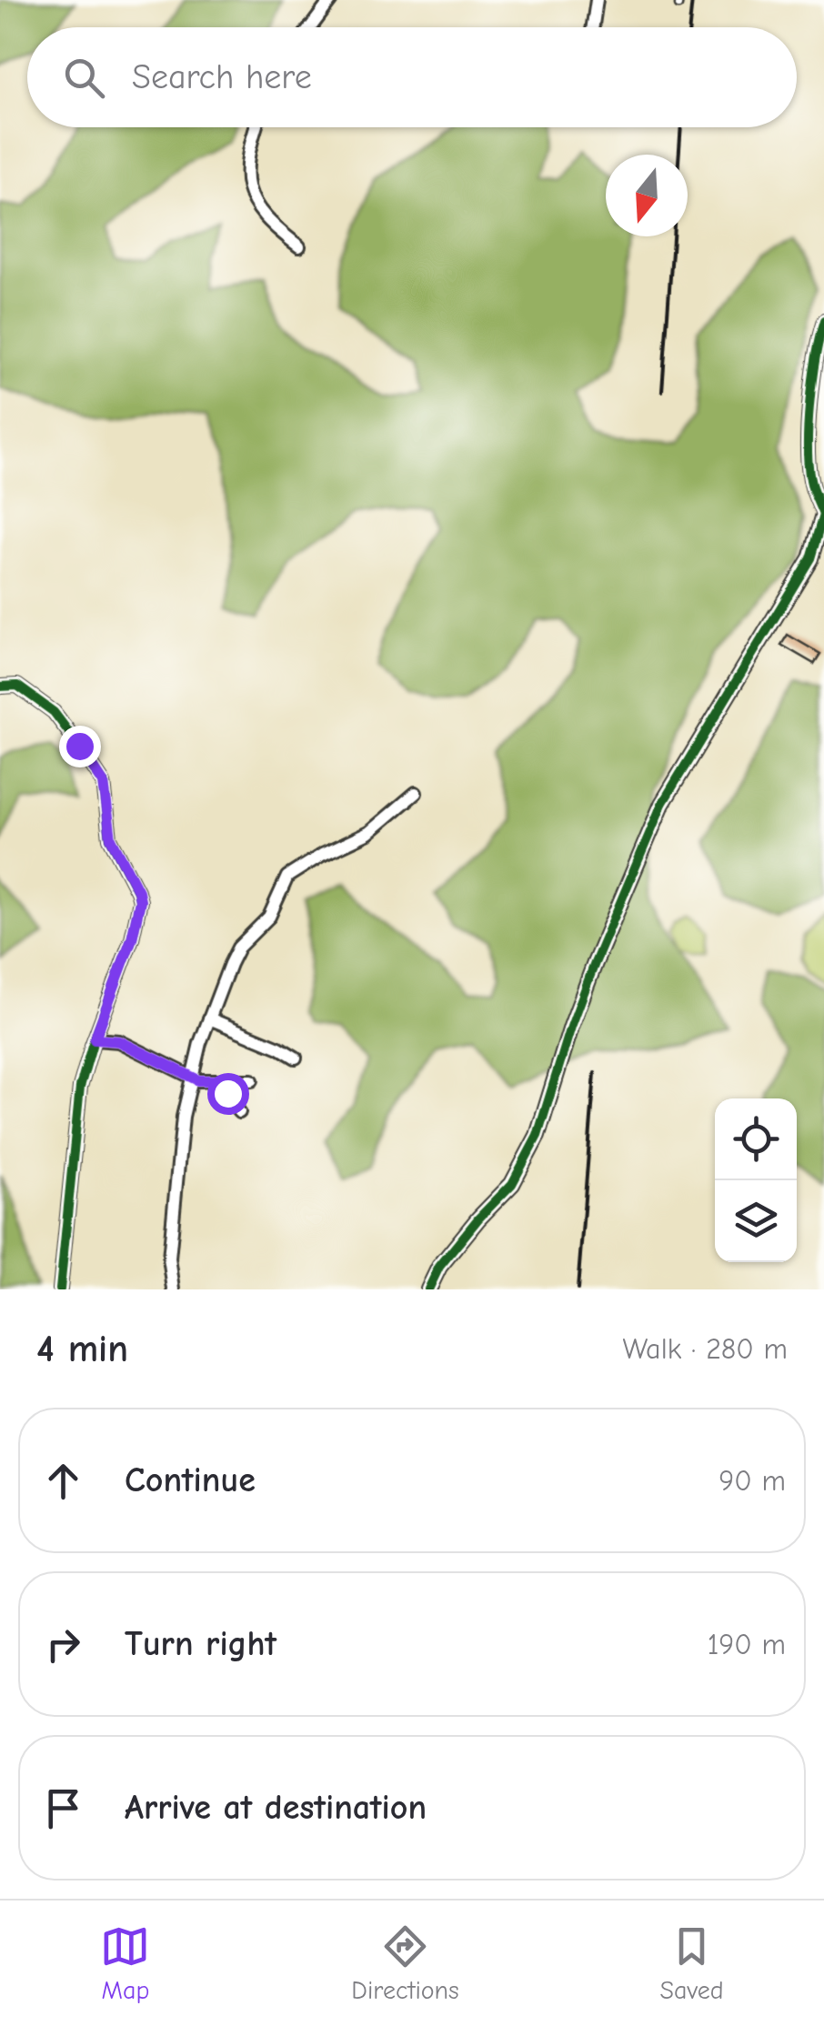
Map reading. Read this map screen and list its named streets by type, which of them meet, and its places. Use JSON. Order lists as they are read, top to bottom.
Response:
{
  "north": "bottom",
  "page": {
    "search": "Search here",
    "heading": ["4 min", "Walk · 280 m"],
    "list": [
      ["Continue", "90 m"],
      ["Turn right", "190 m"],
      "Arrive at destination"
    ],
    "nav": ["Map", "Directions", "Saved"]
  }
}
